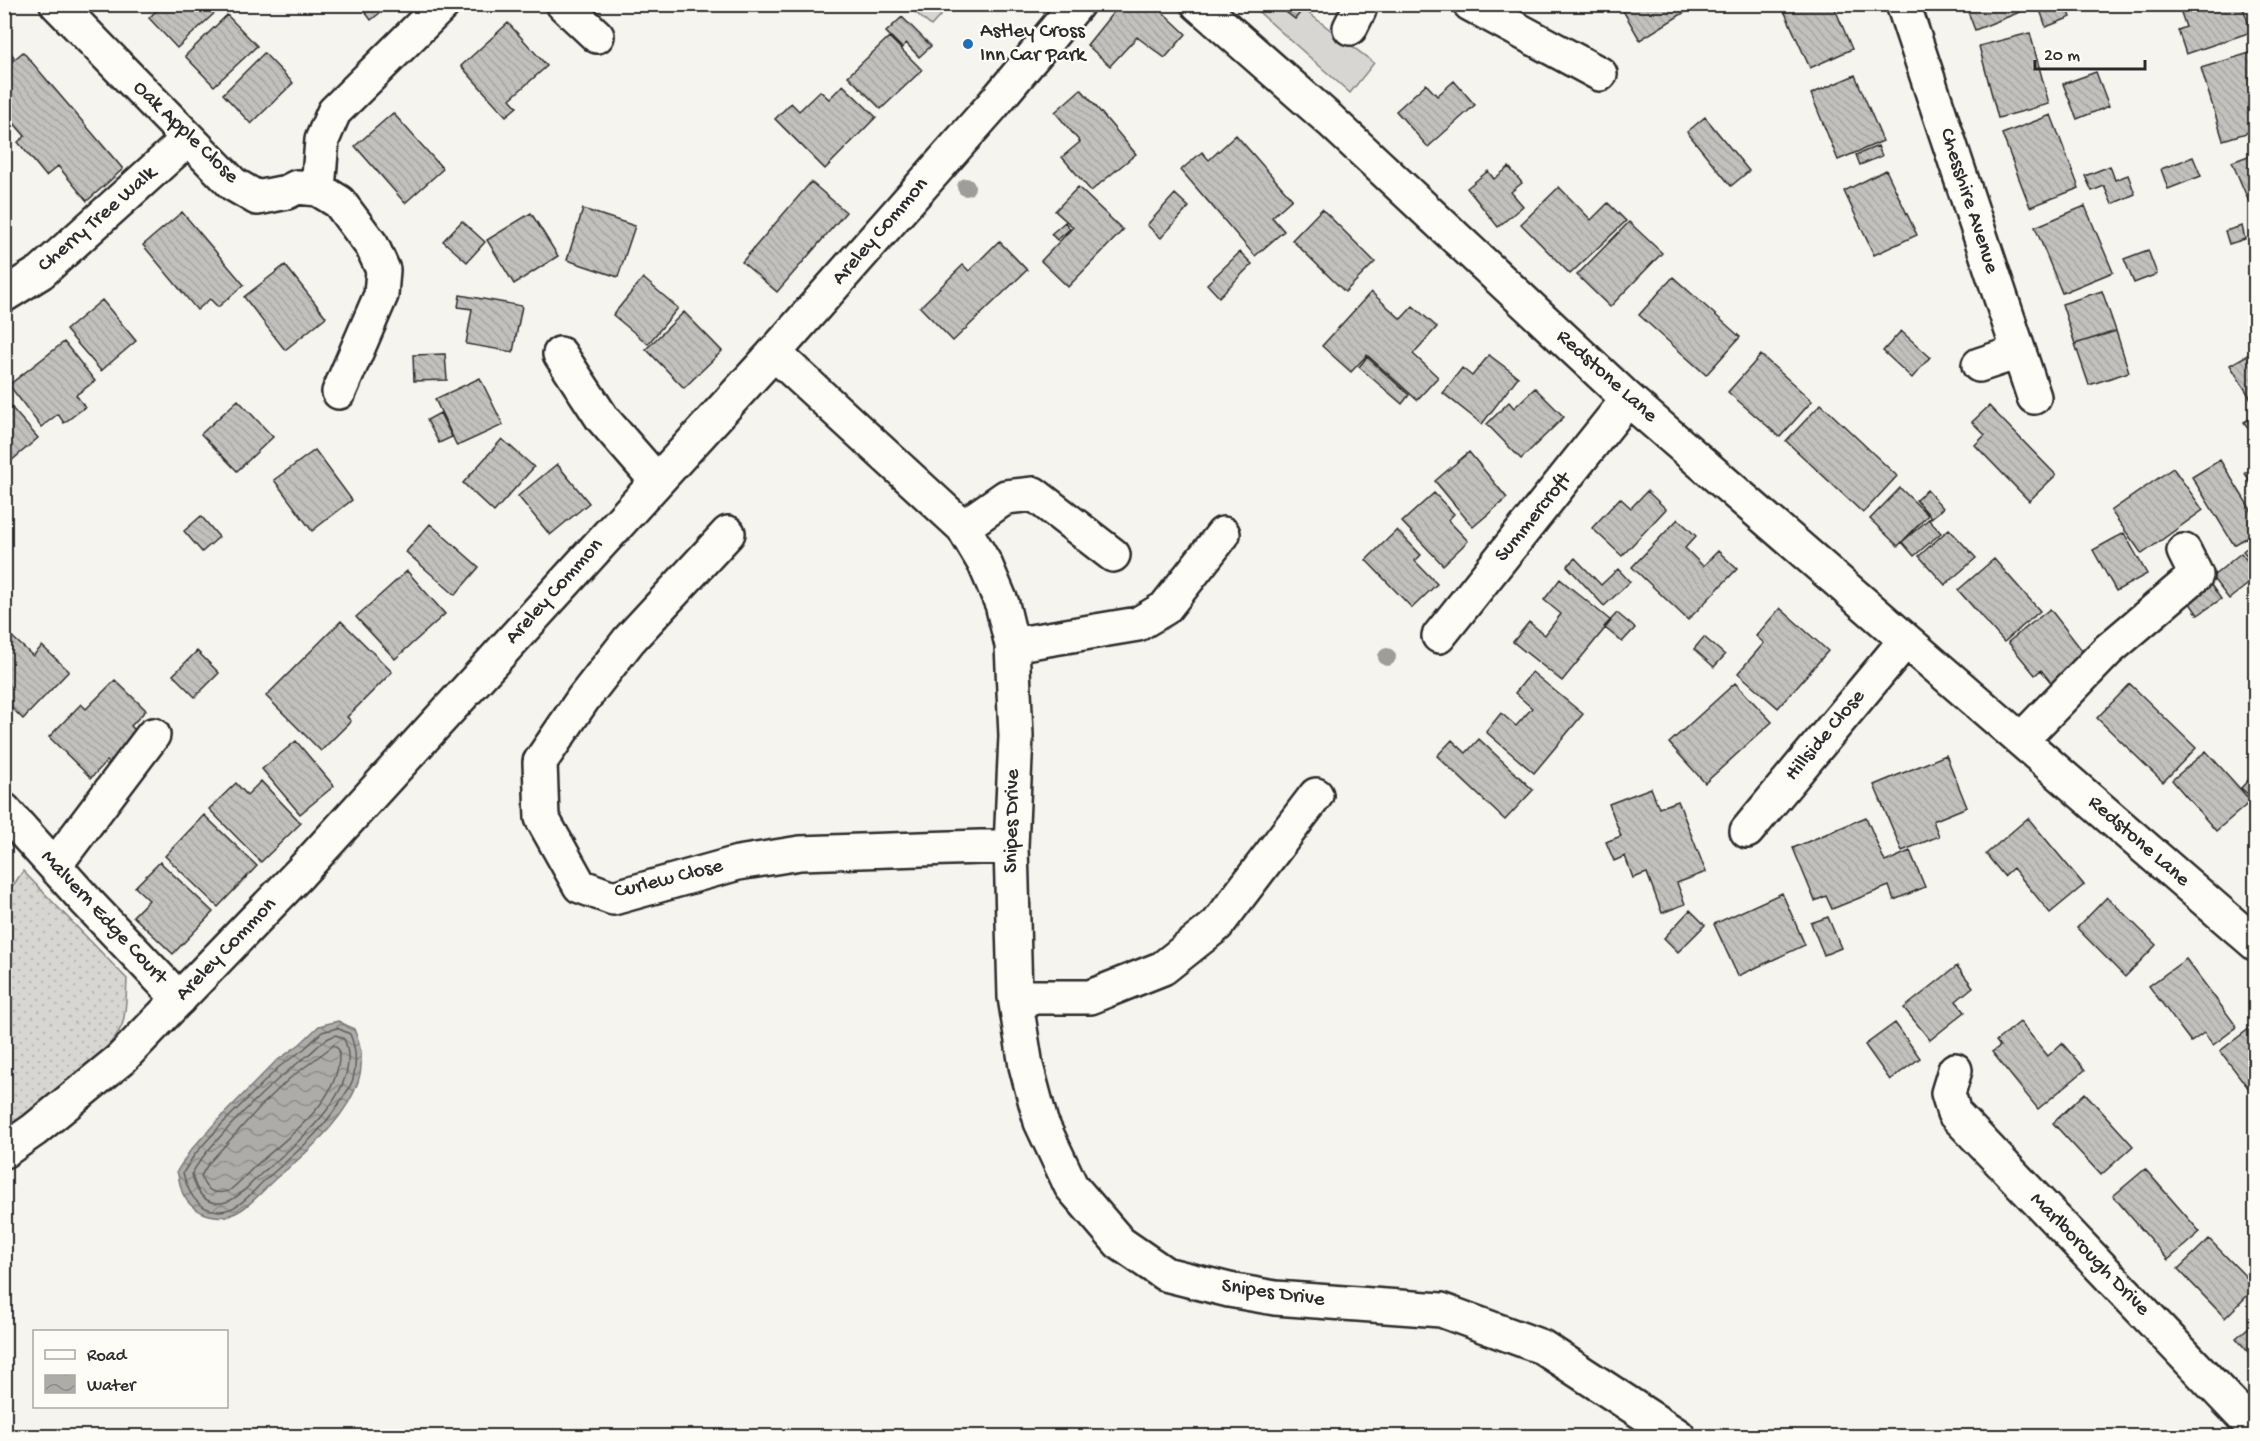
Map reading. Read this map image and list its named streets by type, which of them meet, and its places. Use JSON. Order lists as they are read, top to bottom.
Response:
{
  "streets": {
    "street": [
      "Oak Apple Close",
      "Chesshire Avenue",
      "Cherry Tree Walk",
      "Areley Common",
      "Redstone Lane",
      "Summercroft",
      "Hillside Close",
      "Snipes Drive",
      "Curlew Close",
      "Malvern Edge Court",
      "Marlborough Drive"
    ]
  },
  "crossings": [
    ["Oak Apple Close", "Cherry Tree Walk"],
    ["Areley Common", "Snipes Drive"],
    ["Areley Common", "Malvern Edge Court"],
    ["Redstone Lane", "Summercroft"],
    ["Redstone Lane", "Hillside Close"],
    ["Snipes Drive", "Curlew Close"]
  ],
  "places": ["Astley Cross Inn Car Park"],
  "legend": ["Road", "Water"],
  "scale_bar": "20 m"
}
